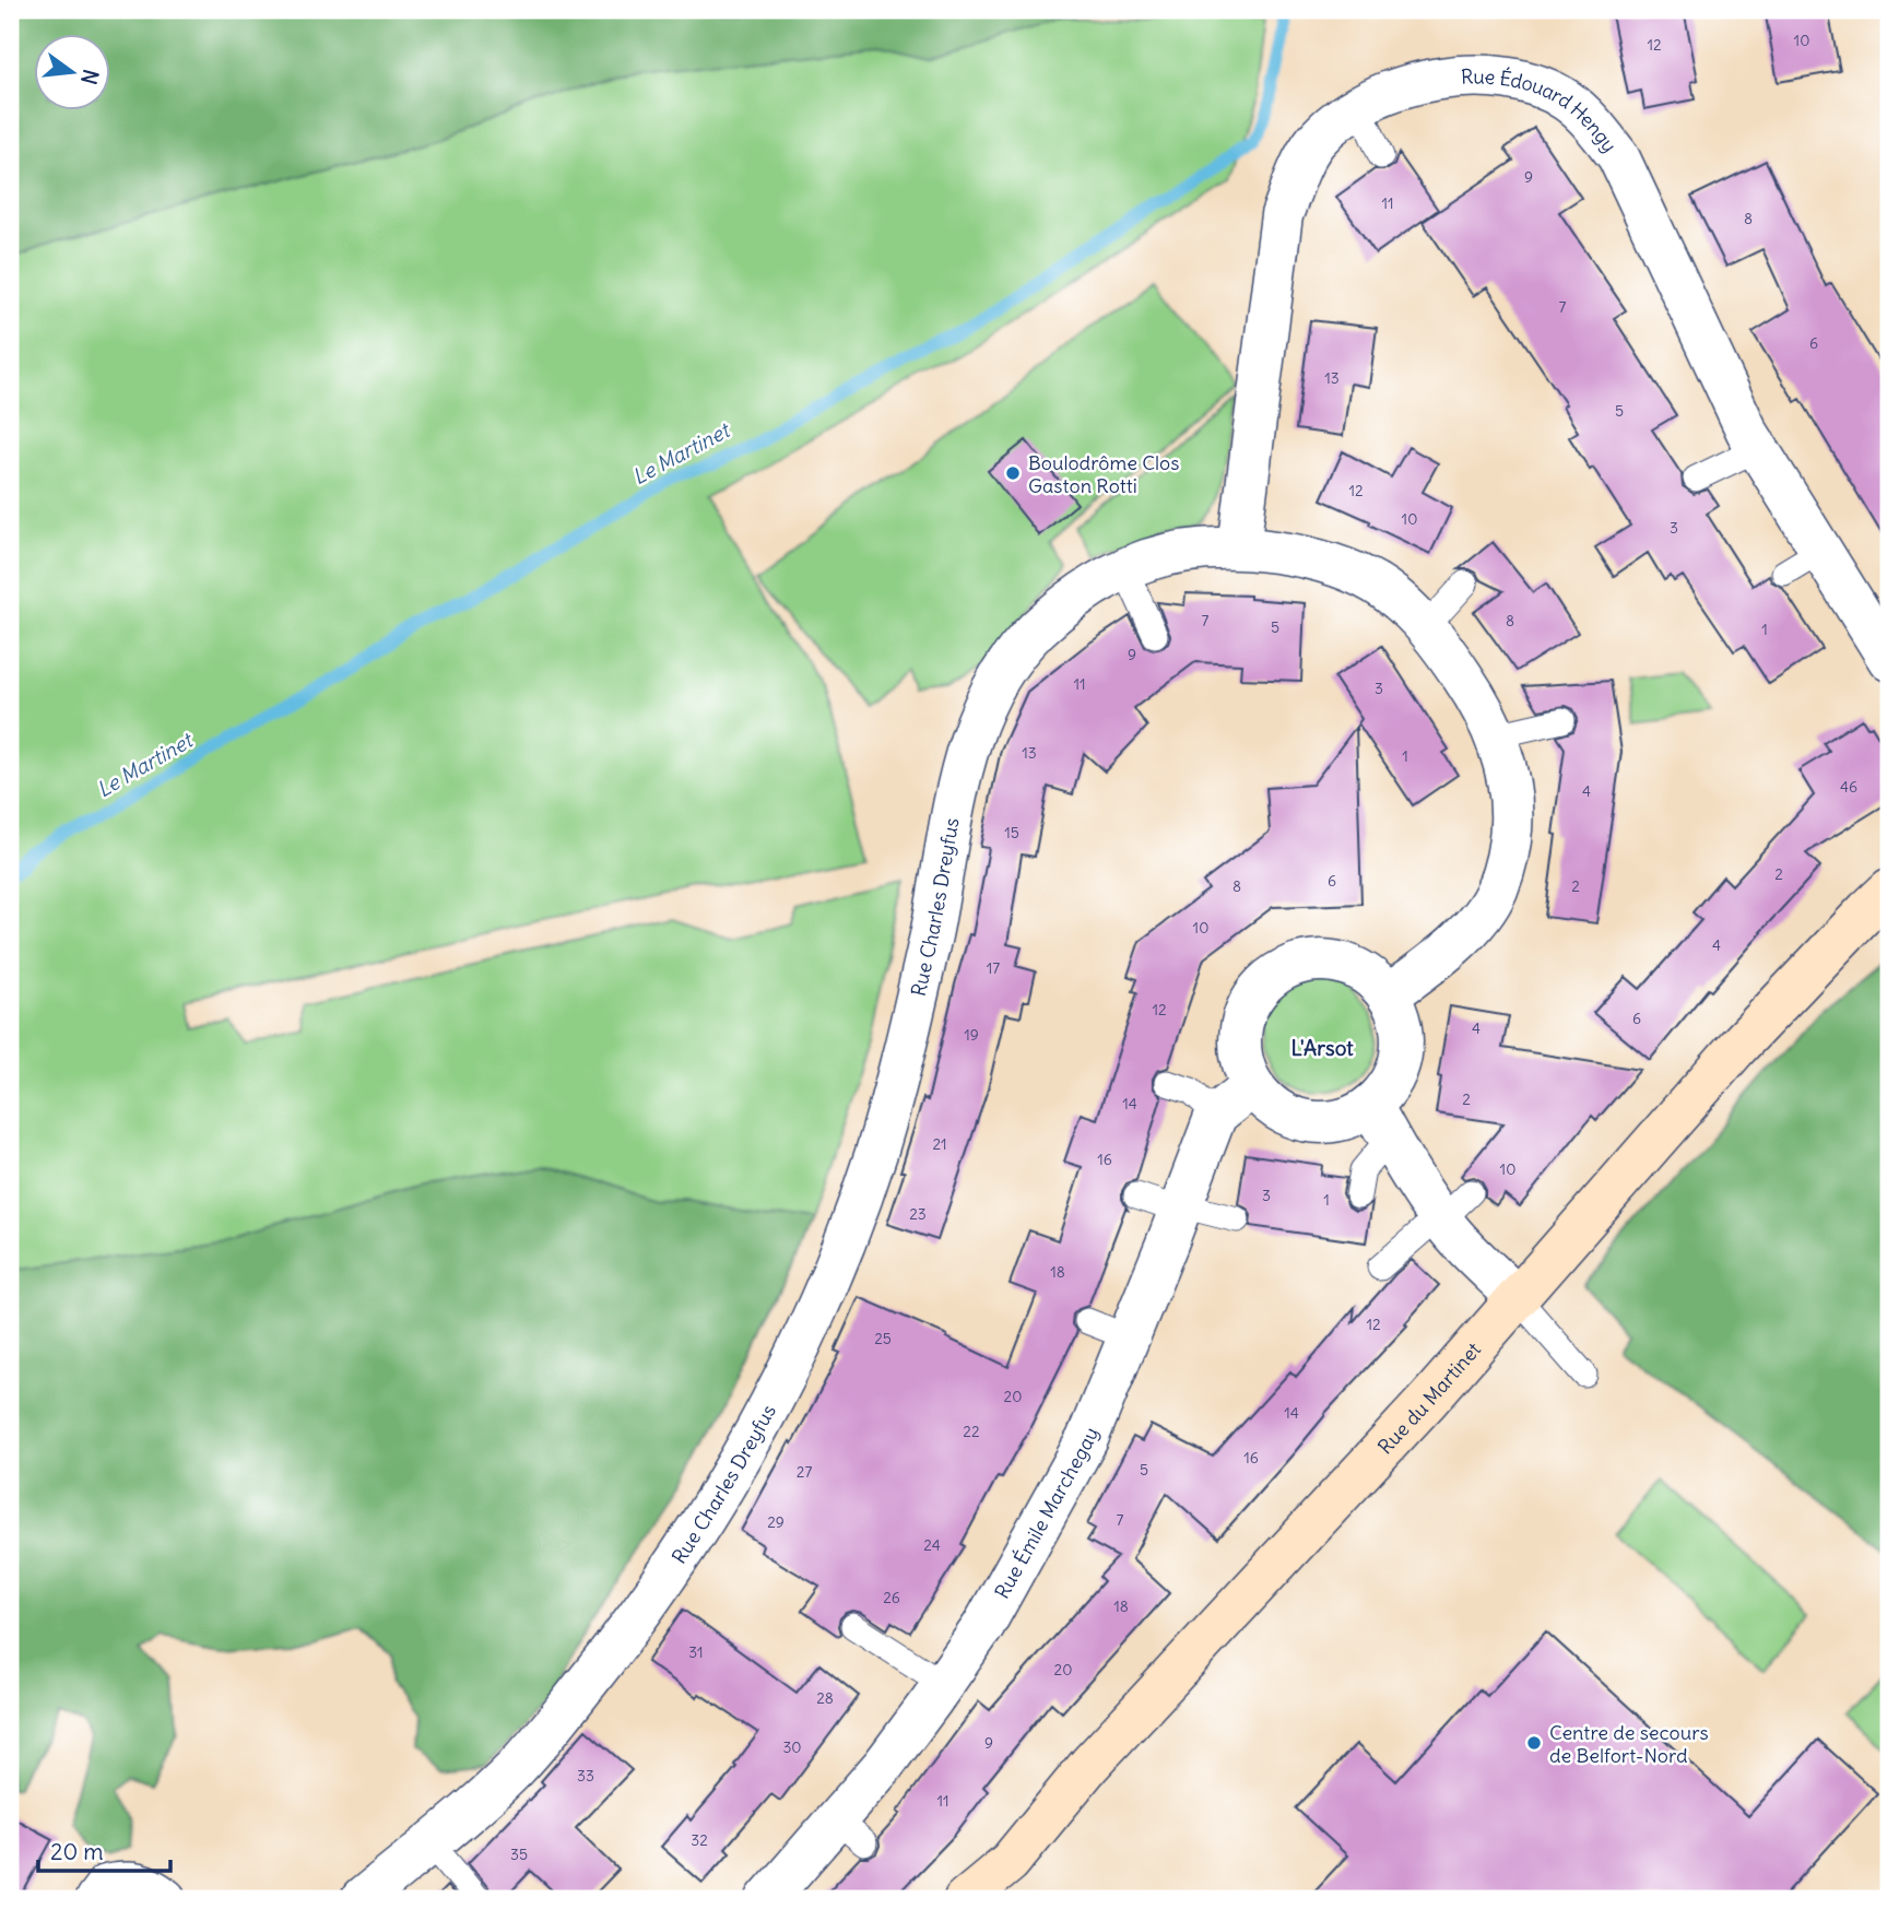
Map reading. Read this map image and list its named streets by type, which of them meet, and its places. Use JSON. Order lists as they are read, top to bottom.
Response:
{
  "streets": {
    "main road": ["Rue du Martinet"],
    "street": ["Rue Édouard Hengy", "Rue Charles Dreyfus", "Rue Émile Marchegay"]
  },
  "crossings": [
    ["Rue Édouard Hengy", "Rue Charles Dreyfus"]
  ],
  "districts": ["L'Arsot"],
  "water": ["Le Martinet"],
  "places": ["Boulodrôme Clos Gaston Rotti", "Centre de secours de Belfort-Nord"],
  "house_numbers": [
    "10",
    "12",
    "9",
    "11",
    "8",
    "7",
    "6",
    "13",
    "5",
    "12",
    "10",
    "3",
    "7",
    "8",
    "5",
    "1",
    "9",
    "11",
    "3",
    "13",
    "1",
    "46",
    "4",
    "15",
    "2",
    "6",
    "8",
    "2",
    "10",
    "4",
    "17",
    "12",
    "6",
    "4",
    "19",
    "2",
    "14",
    "21",
    "16",
    "10",
    "3",
    "1",
    "23",
    "18",
    "12",
    "25",
    "20",
    "14",
    "22",
    "16",
    "5",
    "27",
    "7",
    "29",
    "24",
    "26",
    "18",
    "31",
    "20",
    "28",
    "9",
    "30",
    "33",
    "11",
    "32",
    "35"
  ],
  "scale_bar": "20 m",
  "north": "right"
}
